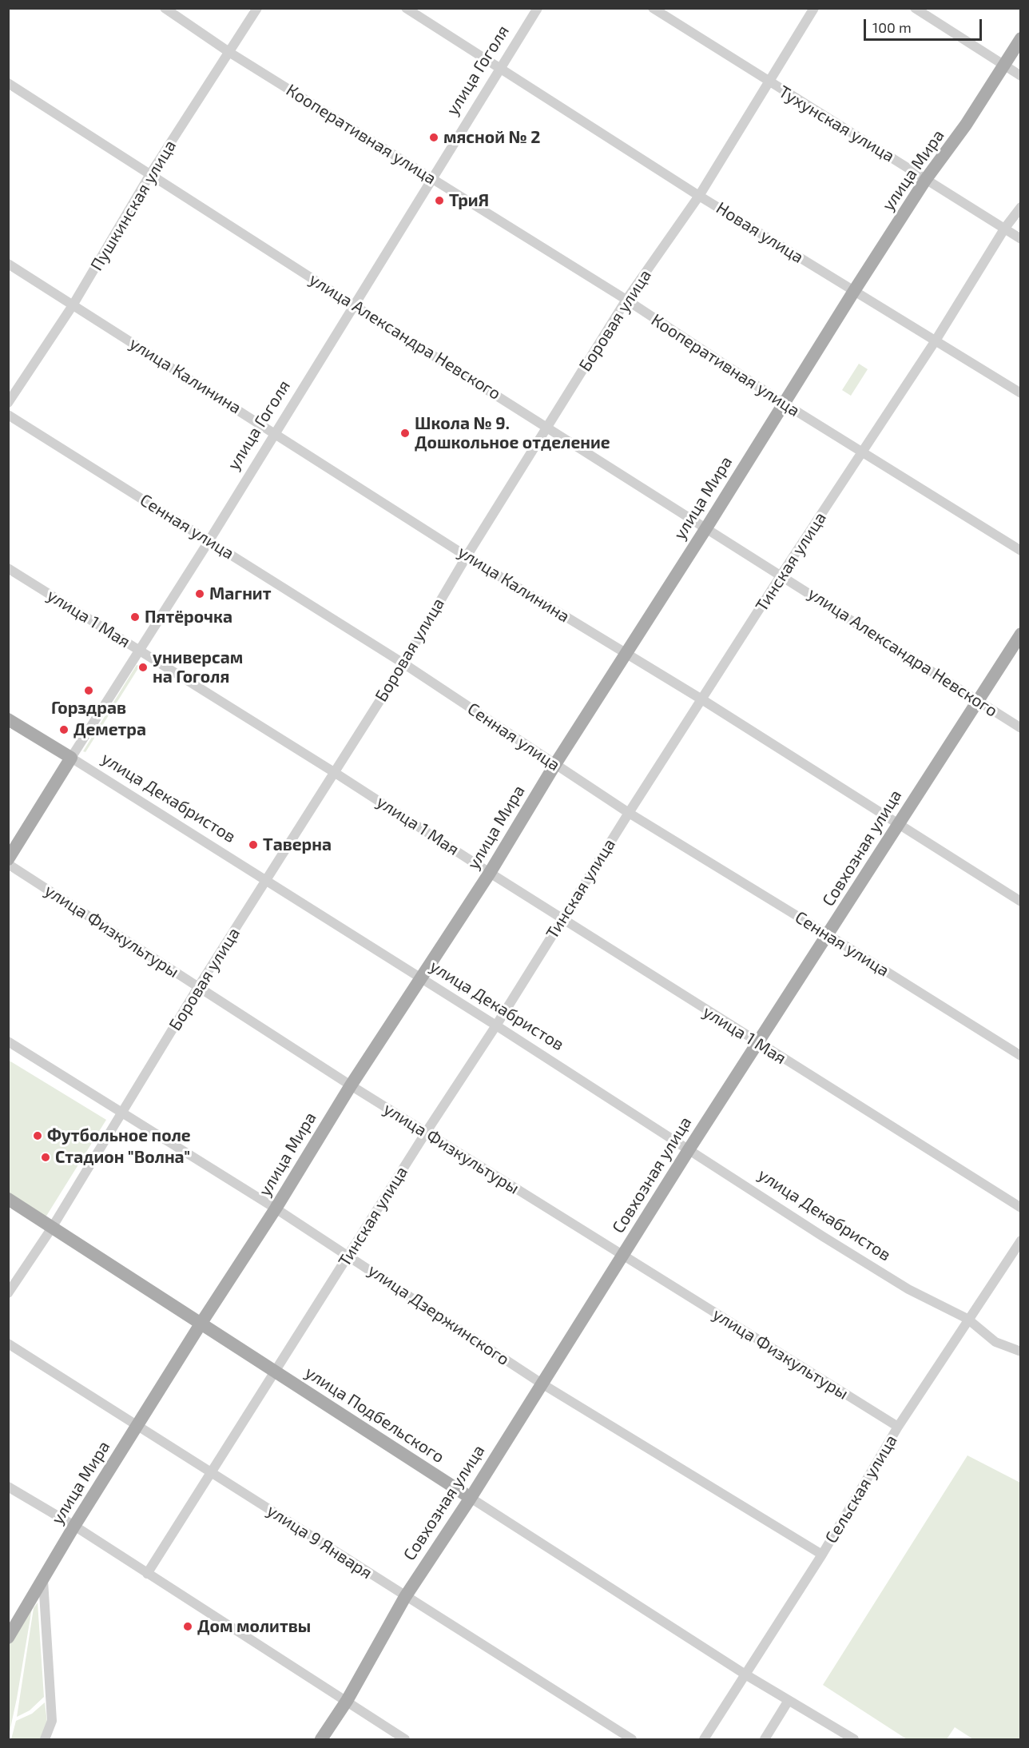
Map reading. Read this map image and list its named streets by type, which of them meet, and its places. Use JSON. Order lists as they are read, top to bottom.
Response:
{
  "streets": {
    "main road": [
      "улица Гоголя",
      "улица Мира",
      "улица Декабристов",
      "Совхозная улица",
      "улица Подбельского"
    ],
    "street": [
      "Тухунская улица",
      "Кооперативная улица",
      "Пушкинская улица",
      "Новая улица",
      "Боровая улица",
      "улица Александра Невского",
      "улица Калинина",
      "Сенная улица",
      "Тинская улица",
      "улица 1 Мая",
      "улица Физкультуры",
      "улица Дзержинского",
      "Сельская улица",
      "улица 9 Января"
    ]
  },
  "crossings": [
    ["улица Гоголя", "Кооперативная улица"],
    ["улица Гоголя", "Новая улица"],
    ["улица Гоголя", "улица Александра Невского"],
    ["улица Гоголя", "улица Калинина"],
    ["улица Гоголя", "Сенная улица"],
    ["улица Гоголя", "улица 1 Мая"],
    ["улица Гоголя", "улица Декабристов"],
    ["Тухунская улица", "улица Мира"],
    ["Тухунская улица", "Боровая улица"],
    ["Тухунская улица", "Тинская улица"],
    ["Кооперативная улица", "улица Мира"],
    ["Кооперативная улица", "Пушкинская улица"],
    ["Кооперативная улица", "Боровая улица"],
    ["Кооперативная улица", "Тинская улица"],
    ["улица Мира", "Новая улица"],
    ["улица Мира", "улица Александра Невского"],
    ["улица Мира", "улица Калинина"],
    ["улица Мира", "Сенная улица"],
    ["улица Мира", "улица 1 Мая"],
    ["улица Мира", "улица Декабристов"],
    ["улица Мира", "улица Физкультуры"],
    ["улица Мира", "улица Дзержинского"],
    ["улица Мира", "улица Подбельского"],
    ["улица Мира", "улица 9 Января"],
    ["Пушкинская улица", "улица Александра Невского"],
    ["Пушкинская улица", "улица Калинина"],
    ["Новая улица", "Боровая улица"],
    ["Новая улица", "Тинская улица"],
    ["Боровая улица", "улица Александра Невского"],
    ["Боровая улица", "улица Калинина"],
    ["Боровая улица", "Сенная улица"],
    ["Боровая улица", "улица 1 Мая"],
    ["Боровая улица", "улица Декабристов"],
    ["Боровая улица", "улица Физкультуры"],
    ["Боровая улица", "улица Дзержинского"],
    ["Боровая улица", "улица Подбельского"],
    ["улица Александра Невского", "Тинская улица"],
    ["улица Александра Невского", "Совхозная улица"],
    ["улица Калинина", "Тинская улица"],
    ["улица Калинина", "Совхозная улица"],
    ["Сенная улица", "Тинская улица"],
    ["Сенная улица", "Совхозная улица"],
    ["Тинская улица", "улица 1 Мая"],
    ["Тинская улица", "улица Декабристов"],
    ["Тинская улица", "улица Физкультуры"],
    ["Тинская улица", "улица Дзержинского"],
    ["Тинская улица", "улица Подбельского"],
    ["Тинская улица", "улица 9 Января"],
    ["улица 1 Мая", "Совхозная улица"],
    ["улица Декабристов", "Совхозная улица"],
    ["улица Декабристов", "Сельская улица"],
    ["Совхозная улица", "улица Физкультуры"],
    ["Совхозная улица", "улица Дзержинского"],
    ["Совхозная улица", "улица Подбельского"],
    ["Совхозная улица", "улица 9 Января"],
    ["улица Физкультуры", "Сельская улица"],
    ["улица Дзержинского", "Сельская улица"],
    ["улица Подбельского", "Сельская улица"]
  ],
  "places": [
    "мясной № 2",
    "ТриЯ",
    "Школа № 9. Дошкольное отделение",
    "Магнит",
    "Пятёрочка",
    "универсам на Гоголя",
    "Горздрав",
    "Деметра",
    "Таверна",
    "Футбольное поле",
    "Стадион \"Волна\"",
    "Дом молитвы"
  ],
  "scale_bar": "100 m"
}
